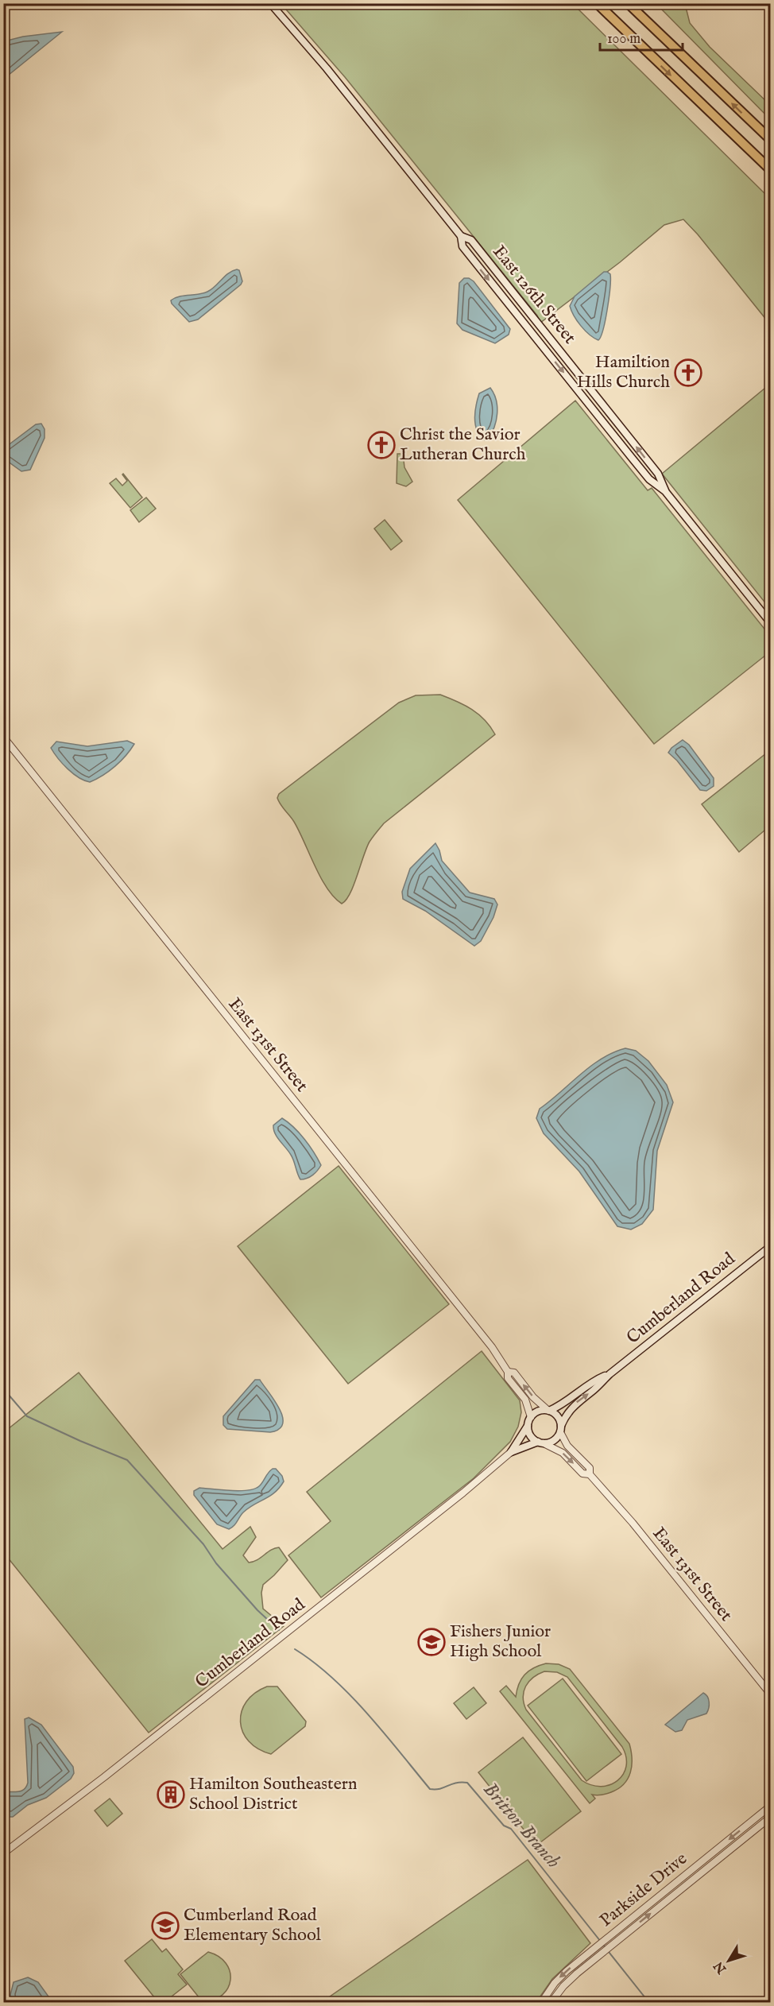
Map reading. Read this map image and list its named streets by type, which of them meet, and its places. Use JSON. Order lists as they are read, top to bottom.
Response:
{
  "streets": {
    "main road": ["East 126th Street", "Cumberland Road"],
    "street": ["East 131st Street", "Parkside Drive"]
  },
  "crossings": [
    ["East 131st Street", "Cumberland Road"]
  ],
  "water": ["Britton Branch"],
  "places": {
    "church": ["Hamiltion Hills Church", "Christ the Savior Lutheran Church"],
    "school or university": ["Fishers Junior High School", "Cumberland Road Elementary School"],
    "building": ["Hamilton Southeastern School District"]
  },
  "scale_bar": "100 m",
  "north": "bottom left"
}
